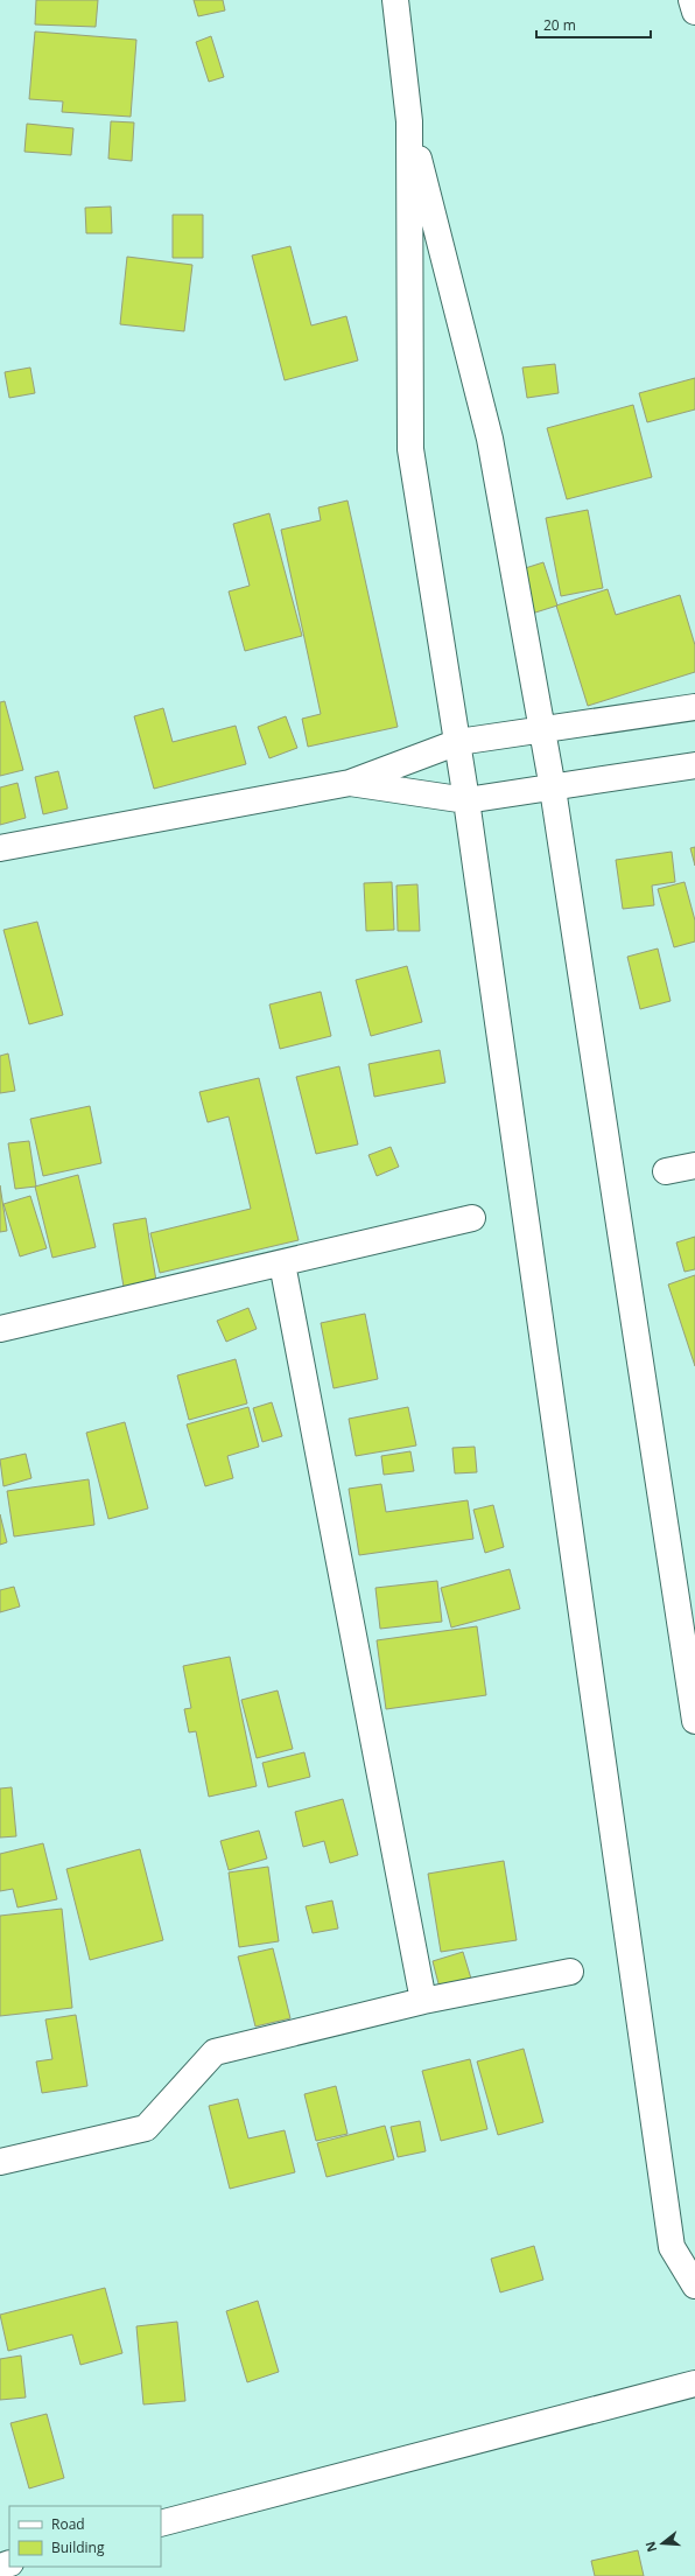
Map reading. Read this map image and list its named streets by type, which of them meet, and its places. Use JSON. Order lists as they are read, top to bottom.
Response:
{
  "legend": ["Road", "Building"],
  "scale_bar": "20 m",
  "north": "left"
}
